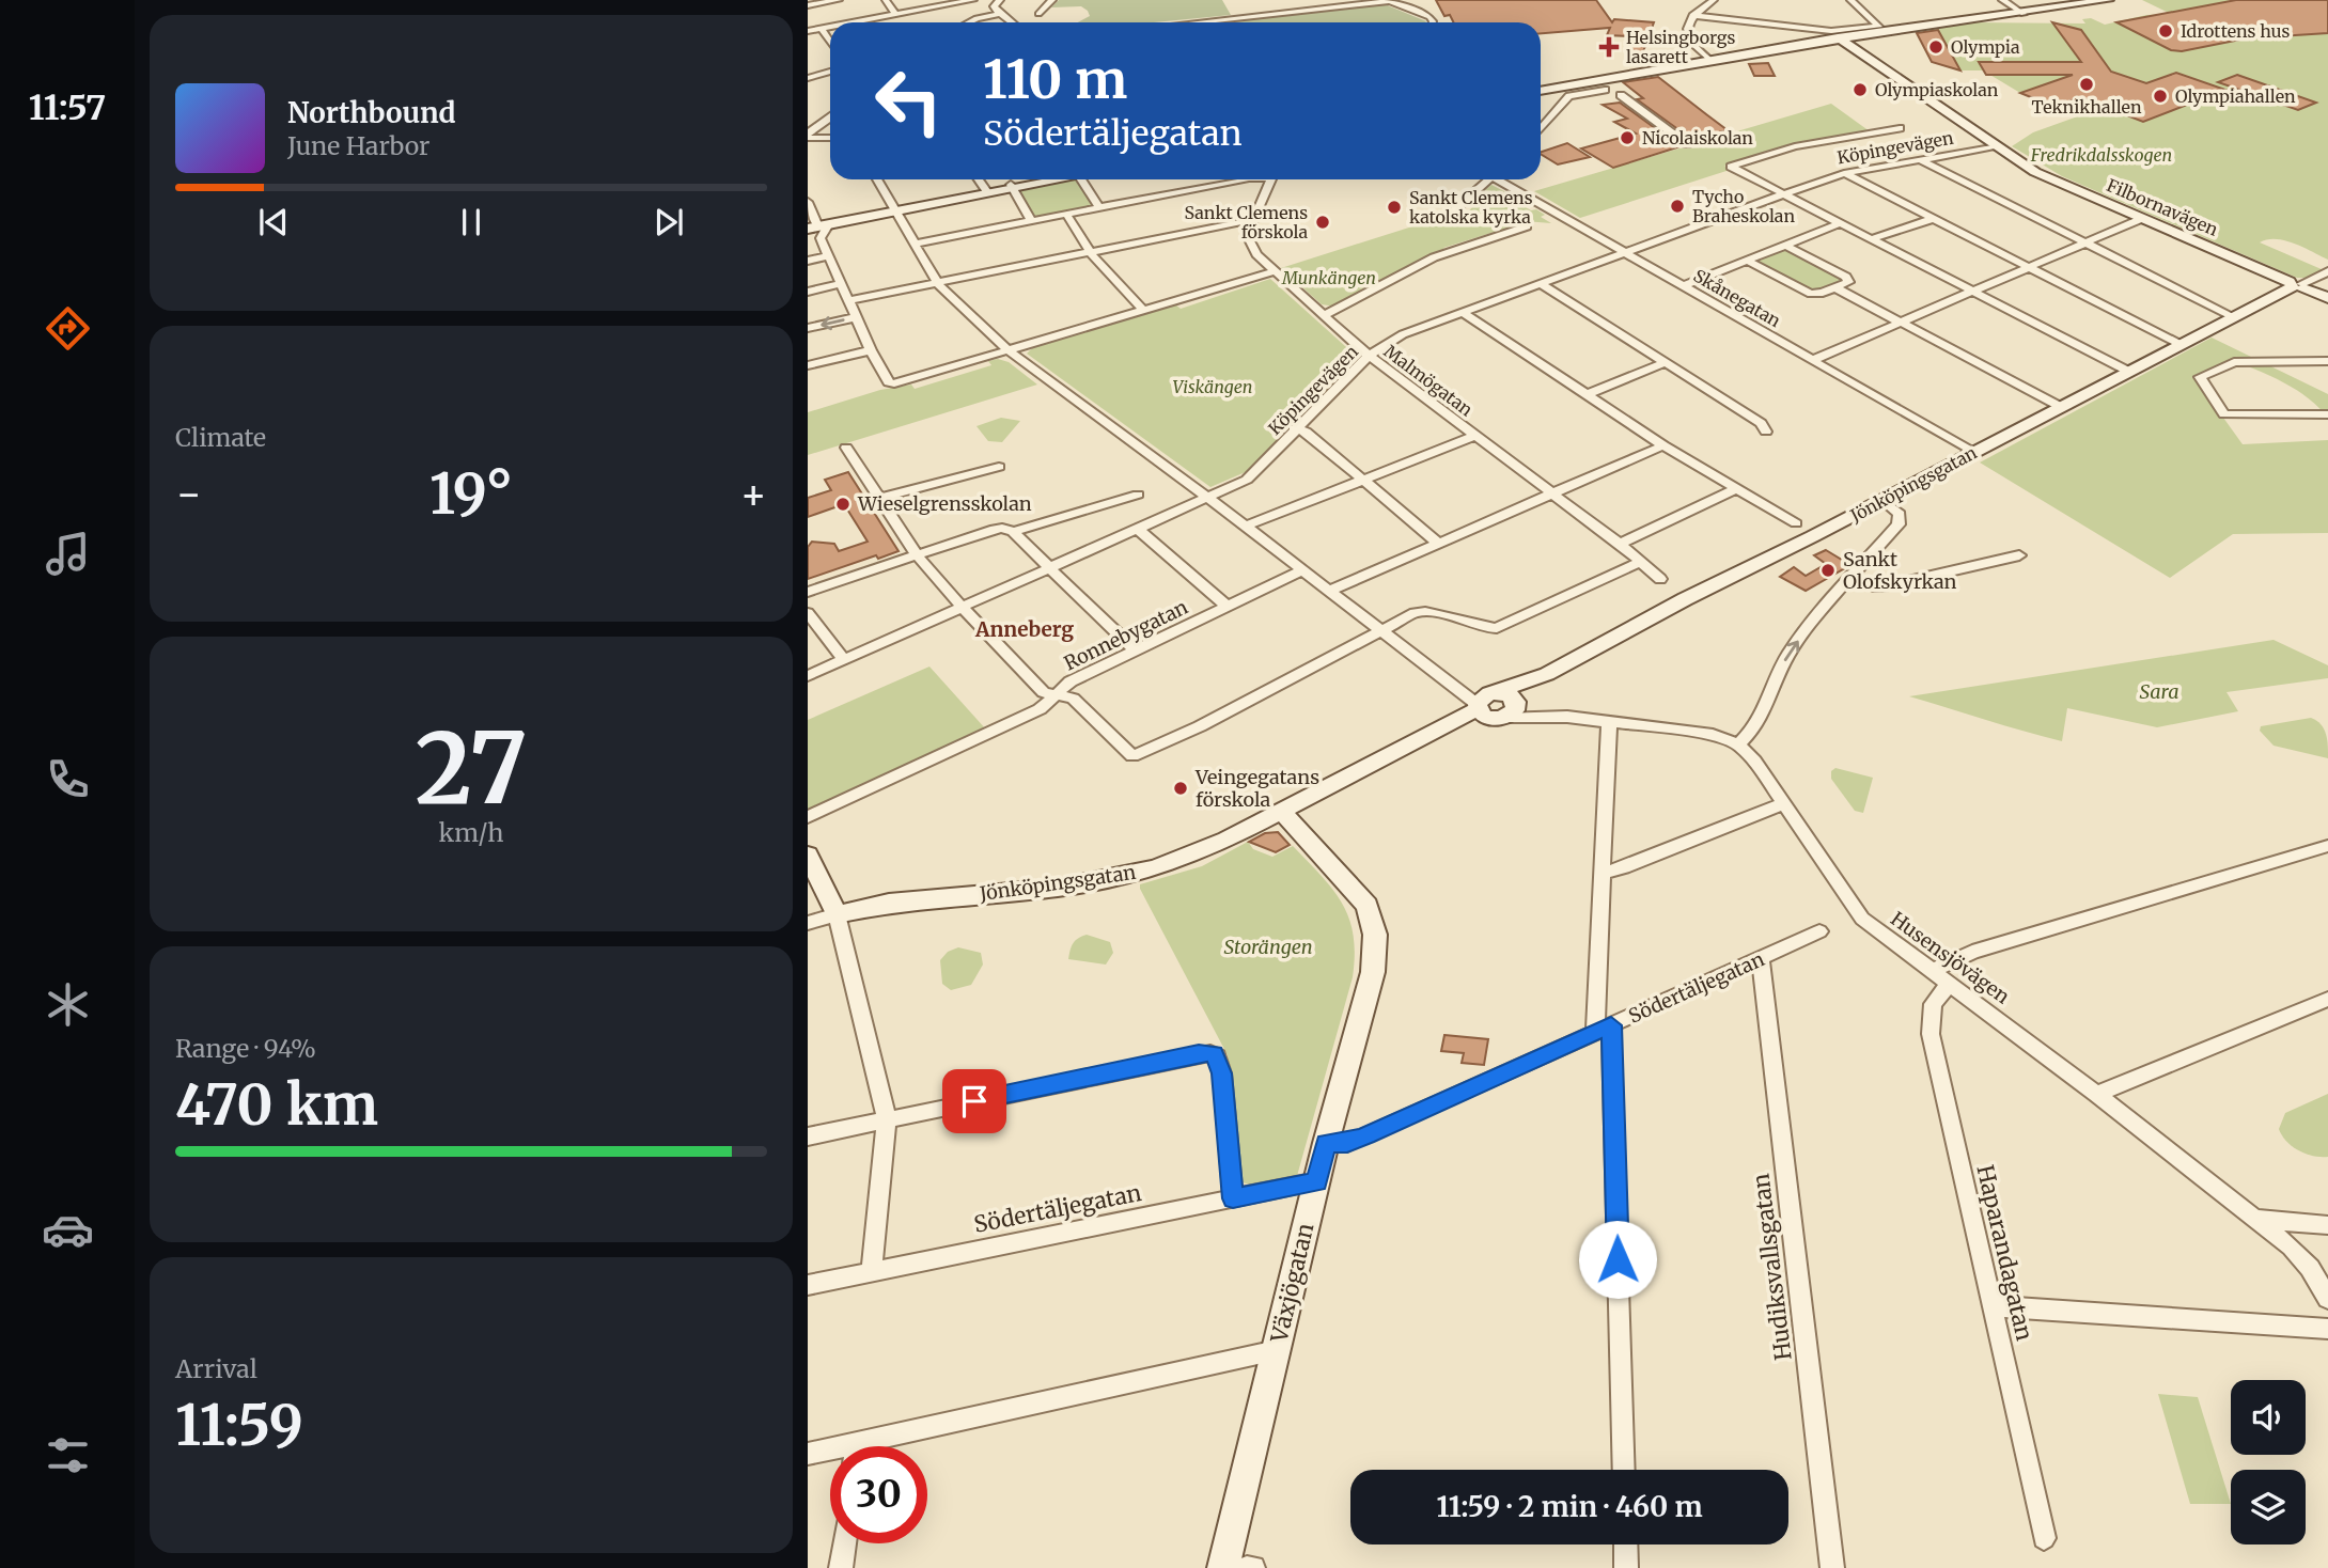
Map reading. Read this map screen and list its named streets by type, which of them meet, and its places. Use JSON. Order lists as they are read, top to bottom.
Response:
{
  "streets": {
    "street": [
      "Köpingevägen",
      "Filbornavägen",
      "Skånegatan",
      "Malmögatan",
      "Jönköpingsgatan",
      "Ronnebygatan",
      "Husensjövägen",
      "Södertäljegatan",
      "Haparandagatan",
      "Hudiksvallsgatan",
      "Växjögatan"
    ]
  },
  "crossings": [
    ["Köpingevägen", "Filbornavägen"],
    ["Köpingevägen", "Skånegatan"],
    ["Köpingevägen", "Malmögatan"],
    ["Filbornavägen", "Jönköpingsgatan"],
    ["Skånegatan", "Jönköpingsgatan"],
    ["Jönköpingsgatan", "Växjögatan"],
    ["Husensjövägen", "Haparandagatan"],
    ["Södertäljegatan", "Hudiksvallsgatan"],
    ["Södertäljegatan", "Växjögatan"]
  ],
  "districts": ["Anneberg"],
  "parks": [
    "Fredrikdalsskogen",
    "Munkängen",
    "Viskängen",
    "Sara",
    "Storängen"
  ],
  "places": {
    "other": [
      "Idrottens hus",
      "Olympia",
      "Teknikhallen",
      "Olympiaskolan",
      "Olympiahallen",
      "Nicolaiskolan",
      "Tycho Braheskolan",
      "Sankt Clemens katolska kyrka",
      "Sankt Clemens förskola",
      "Wieselgrensskolan",
      "Sankt Olofskyrkan",
      "Veingegatans förskola"
    ],
    "health": ["Helsingborgs lasarett"]
  },
  "page": {
    "tabs": "11:57",
    "turn": ["110 m", "Södertäljegatan"],
    "song": ["Northbound", "June Harbor"],
    "tile": [
      "Climate",
      ["27", "km/h"],
      ["Range · 94%", "470 km"],
      ["Arrival", "11:59"]
    ],
    "heat": ["−", "19°", "+"],
    "limit": "30",
    "trip": "11:59 · 2 min · 460 m"
  }
}
